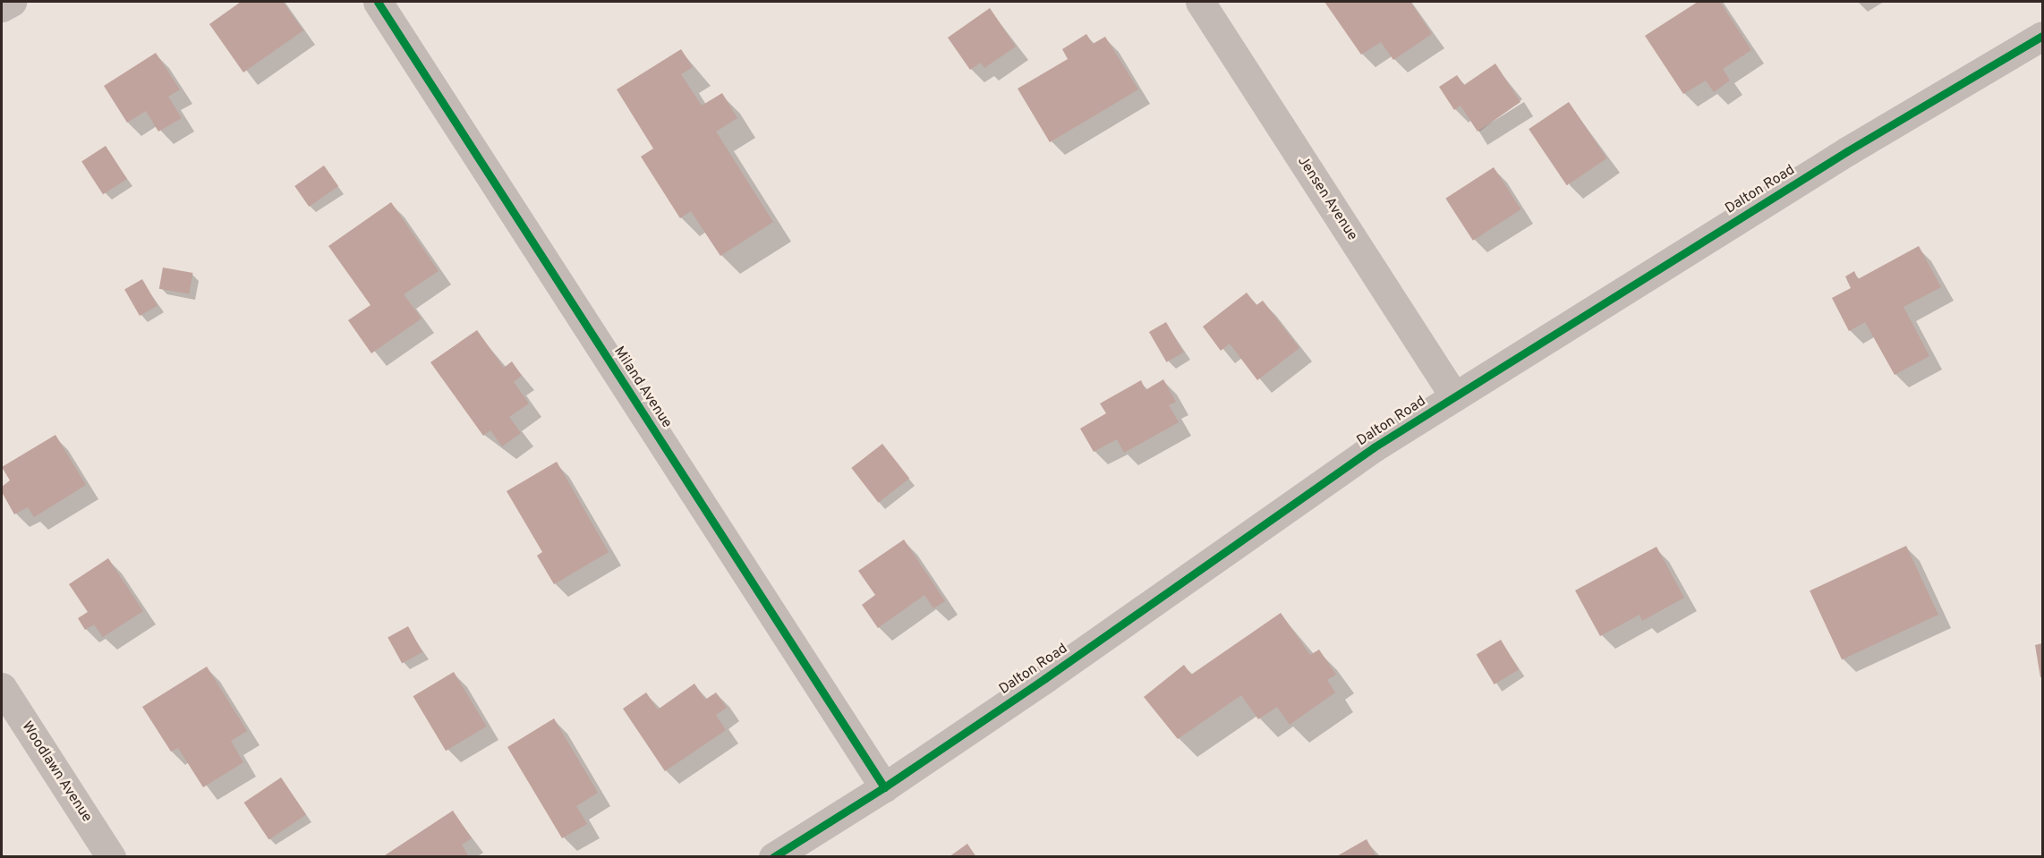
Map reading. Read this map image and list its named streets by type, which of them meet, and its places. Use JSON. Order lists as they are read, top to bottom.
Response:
{
  "streets": {
    "street": [
      "Dalton Road",
      "Jensen Avenue",
      "Miland Avenue",
      "Woodlawn Avenue"
    ]
  },
  "crossings": [
    ["Dalton Road", "Jensen Avenue"],
    ["Dalton Road", "Miland Avenue"]
  ]
}
